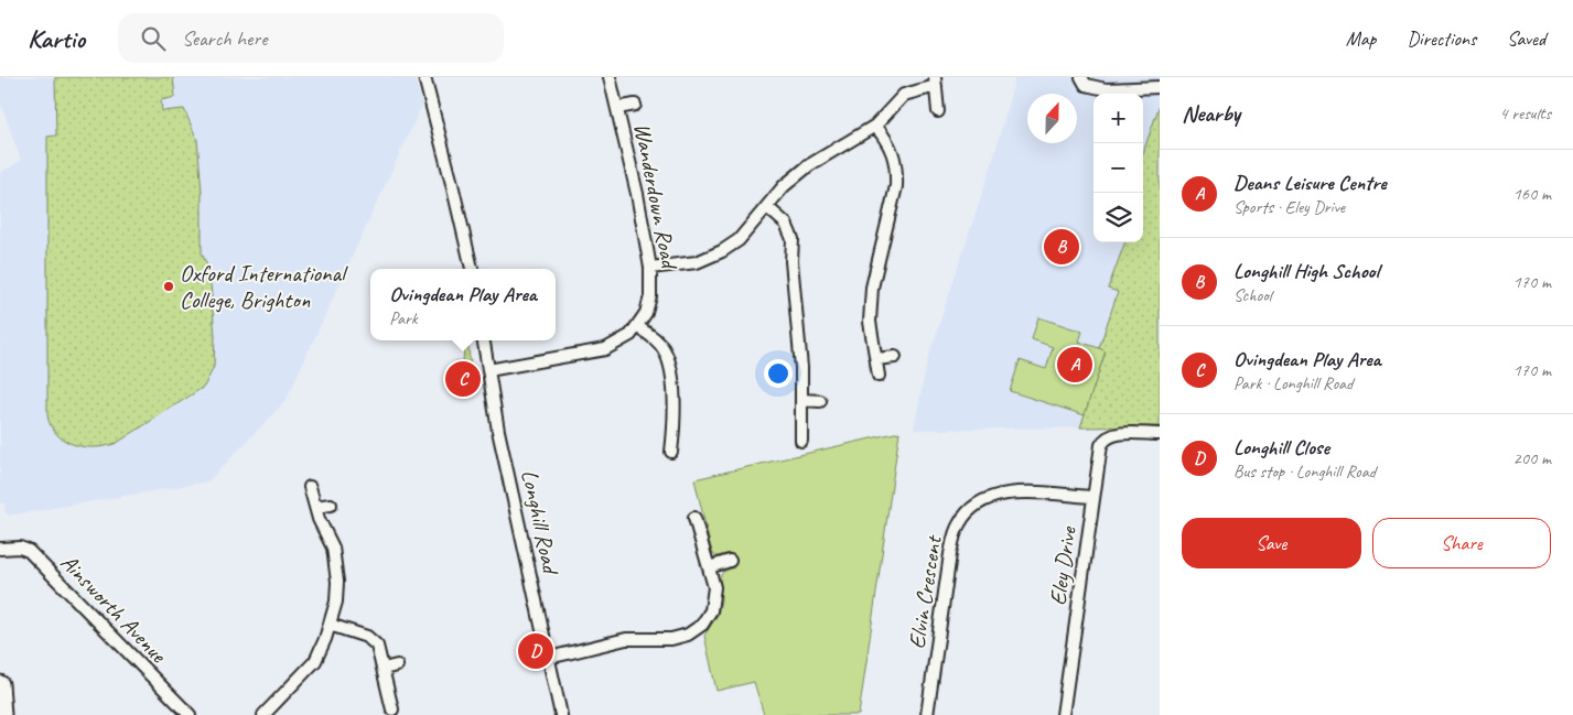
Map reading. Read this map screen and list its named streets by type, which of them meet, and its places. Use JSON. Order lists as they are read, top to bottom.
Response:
{
  "streets": {
    "street": [
      "Wanderdown Road",
      "Longhill Road",
      "Eley Drive",
      "Elvin Crescent",
      "Ainsworth Avenue"
    ]
  },
  "crossings": [
    ["Wanderdown Road", "Longhill Road"],
    ["Eley Drive", "Elvin Crescent"]
  ],
  "places": ["Oxford International College, Brighton"],
  "north": "top",
  "page": {
    "header": "Kartio",
    "search": "Search here",
    "nav": ["Map", "Directions", "Saved"],
    "heading": ["Nearby", "4 results"],
    "map_buttons": ["+", "−"],
    "list": [
      {
        "mark": "A",
        "name": "Deans Leisure Centre",
        "note": "Sports · Eley Drive",
        "value": "160 m"
      },
      {
        "mark": "B",
        "name": "Longhill High School",
        "note": "School",
        "value": "170 m"
      },
      {
        "mark": "C",
        "name": "Ovingdean Play Area",
        "note": "Park · Longhill Road",
        "value": "170 m"
      },
      {
        "mark": "D",
        "name": "Longhill Close",
        "note": "Bus stop · Longhill Road",
        "value": "200 m"
      }
    ],
    "pins": [
      "B",
      "A",
      "C",
      "D"
    ],
    "popup": ["Ovingdean Play Area", "Park"],
    "buttons": ["Save", "Share"]
  }
}
